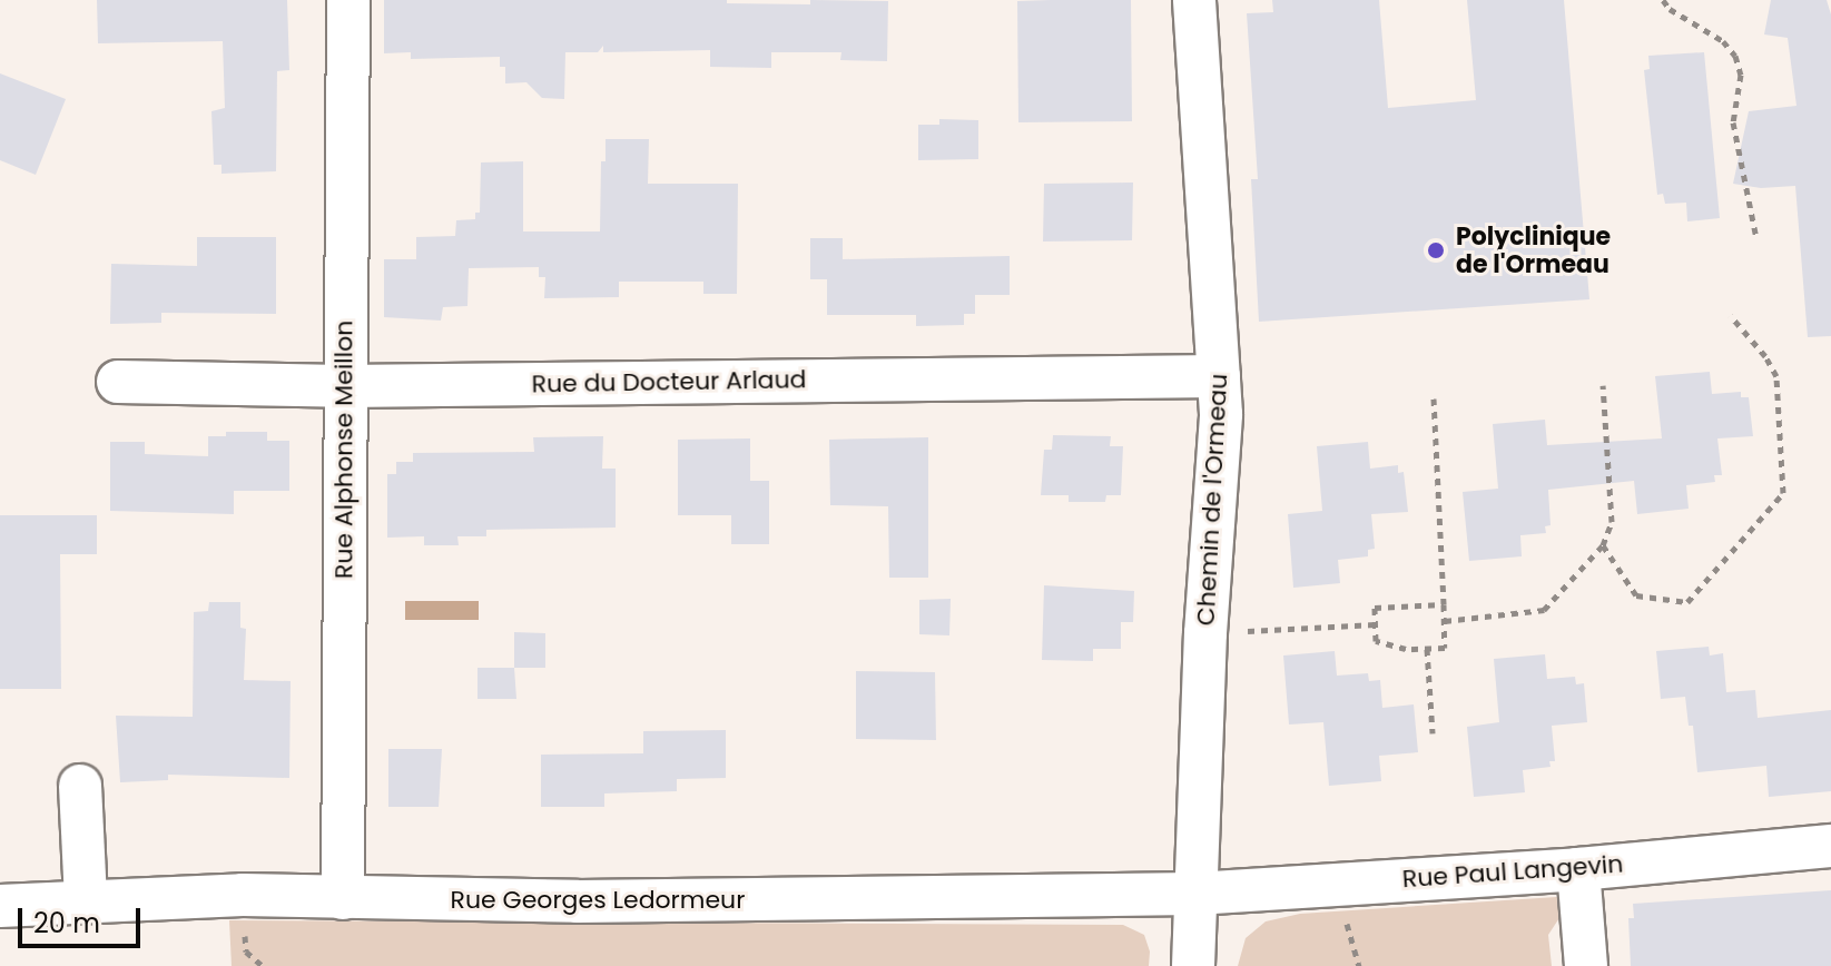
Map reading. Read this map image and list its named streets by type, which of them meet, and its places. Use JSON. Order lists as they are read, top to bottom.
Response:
{
  "streets": {
    "street": [
      "Rue du Docteur Arlaud",
      "Rue Alphonse Meillon",
      "Chemin de l'Ormeau",
      "Rue Paul Langevin",
      "Rue Georges Ledormeur"
    ]
  },
  "crossings": [
    ["Rue du Docteur Arlaud", "Rue Alphonse Meillon"],
    ["Rue du Docteur Arlaud", "Chemin de l'Ormeau"],
    ["Rue Alphonse Meillon", "Rue Georges Ledormeur"],
    ["Chemin de l'Ormeau", "Rue Paul Langevin"],
    ["Chemin de l'Ormeau", "Rue Georges Ledormeur"],
    ["Rue Paul Langevin", "Rue Georges Ledormeur"]
  ],
  "places": ["Polyclinique de l'Ormeau"],
  "scale_bar": "20 m"
}
